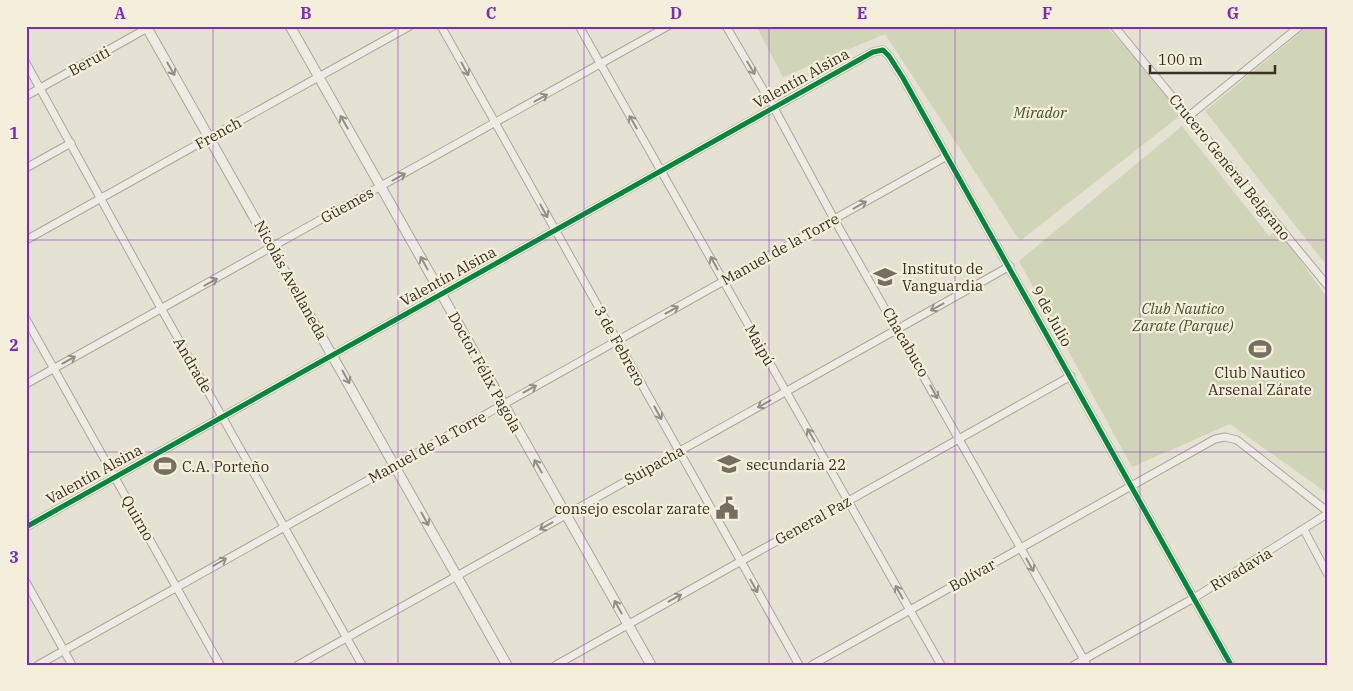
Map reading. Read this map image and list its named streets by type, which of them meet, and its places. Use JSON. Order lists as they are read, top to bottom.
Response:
{
  "streets": {
    "street": [
      "Beruti",
      "Valentín Alsina",
      "French",
      "Crucero General Belgrano",
      "Güemes",
      "Manuel de la Torre",
      "Nicolás Avellaneda",
      "9 de Julio",
      "Chacabuco",
      "Maipú",
      "3 de Febrero",
      "Andrade",
      "Doctor Félix Pagola",
      "Suipacha",
      "Quirno",
      "General Paz",
      "Rivadavia",
      "Bolívar"
    ]
  },
  "crossings": [
    ["Beruti", "Nicolás Avellaneda"],
    ["Beruti", "Andrade"],
    ["Valentín Alsina", "Nicolás Avellaneda"],
    ["Valentín Alsina", "9 de Julio"],
    ["Valentín Alsina", "Chacabuco"],
    ["Valentín Alsina", "Maipú"],
    ["Valentín Alsina", "3 de Febrero"],
    ["Valentín Alsina", "Andrade"],
    ["Valentín Alsina", "Doctor Félix Pagola"],
    ["Valentín Alsina", "Quirno"],
    ["French", "Nicolás Avellaneda"],
    ["French", "Andrade"],
    ["French", "Doctor Félix Pagola"],
    ["Güemes", "Nicolás Avellaneda"],
    ["Güemes", "Maipú"],
    ["Güemes", "3 de Febrero"],
    ["Güemes", "Andrade"],
    ["Güemes", "Doctor Félix Pagola"],
    ["Güemes", "Quirno"],
    ["Manuel de la Torre", "Nicolás Avellaneda"],
    ["Manuel de la Torre", "9 de Julio"],
    ["Manuel de la Torre", "Chacabuco"],
    ["Manuel de la Torre", "Maipú"],
    ["Manuel de la Torre", "3 de Febrero"],
    ["Manuel de la Torre", "Andrade"],
    ["Manuel de la Torre", "Doctor Félix Pagola"],
    ["Manuel de la Torre", "Quirno"],
    ["Nicolás Avellaneda", "Suipacha"],
    ["9 de Julio", "Suipacha"],
    ["9 de Julio", "General Paz"],
    ["9 de Julio", "Rivadavia"],
    ["9 de Julio", "Bolívar"],
    ["Chacabuco", "Suipacha"],
    ["Chacabuco", "General Paz"],
    ["Chacabuco", "Rivadavia"],
    ["Chacabuco", "Bolívar"],
    ["Maipú", "Suipacha"],
    ["Maipú", "General Paz"],
    ["Maipú", "Bolívar"],
    ["3 de Febrero", "Suipacha"],
    ["3 de Febrero", "General Paz"],
    ["Andrade", "Suipacha"],
    ["Doctor Félix Pagola", "Suipacha"],
    ["Doctor Félix Pagola", "General Paz"],
    ["Rivadavia", "Bolívar"]
  ],
  "one_way": [
    "Güemes",
    "Manuel de la Torre",
    "Nicolás Avellaneda",
    "Chacabuco",
    "Maipú",
    "3 de Febrero",
    "Doctor Félix Pagola",
    "Suipacha"
  ],
  "parks": ["Mirador", "Club Nautico Zarate (Parque)"],
  "places": {
    "school or university": ["Instituto de Vanguardia", "secundaria 22"],
    "sports": ["Club Nautico Arsenal Zárate", "C.A. Porteño"],
    "public building": ["consejo escolar zarate"]
  },
  "scale_bar": "100 m",
  "grid": {
    "columns": [
      "A",
      "B",
      "C",
      "D",
      "E",
      "F",
      "G"
    ],
    "rows": ["1", "2", "3"]
  }
}
